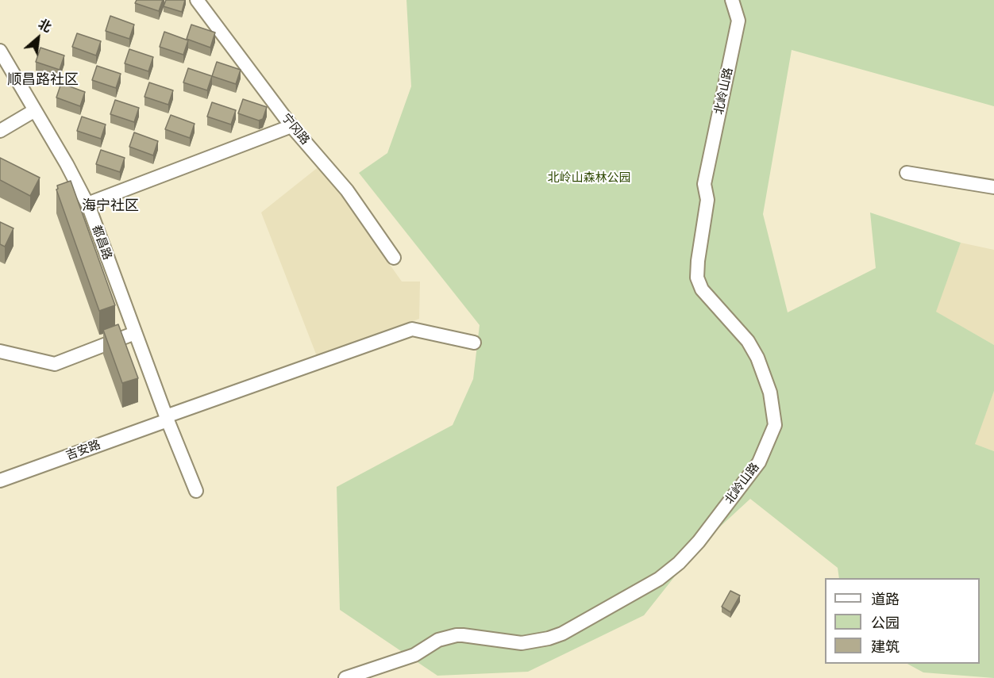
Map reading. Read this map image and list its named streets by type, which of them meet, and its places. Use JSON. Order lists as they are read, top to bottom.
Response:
{
  "streets": {
    "street": [
      "北岭山路",
      "宁冈路",
      "都昌路",
      "吉安路"
    ]
  },
  "crossings": [
    ["都昌路", "吉安路"]
  ],
  "districts": ["顺昌路社区", "海宁社区"],
  "parks": ["北岭山森林公园"],
  "legend": ["道路", "公园", "建筑"],
  "north": "top right"
}
